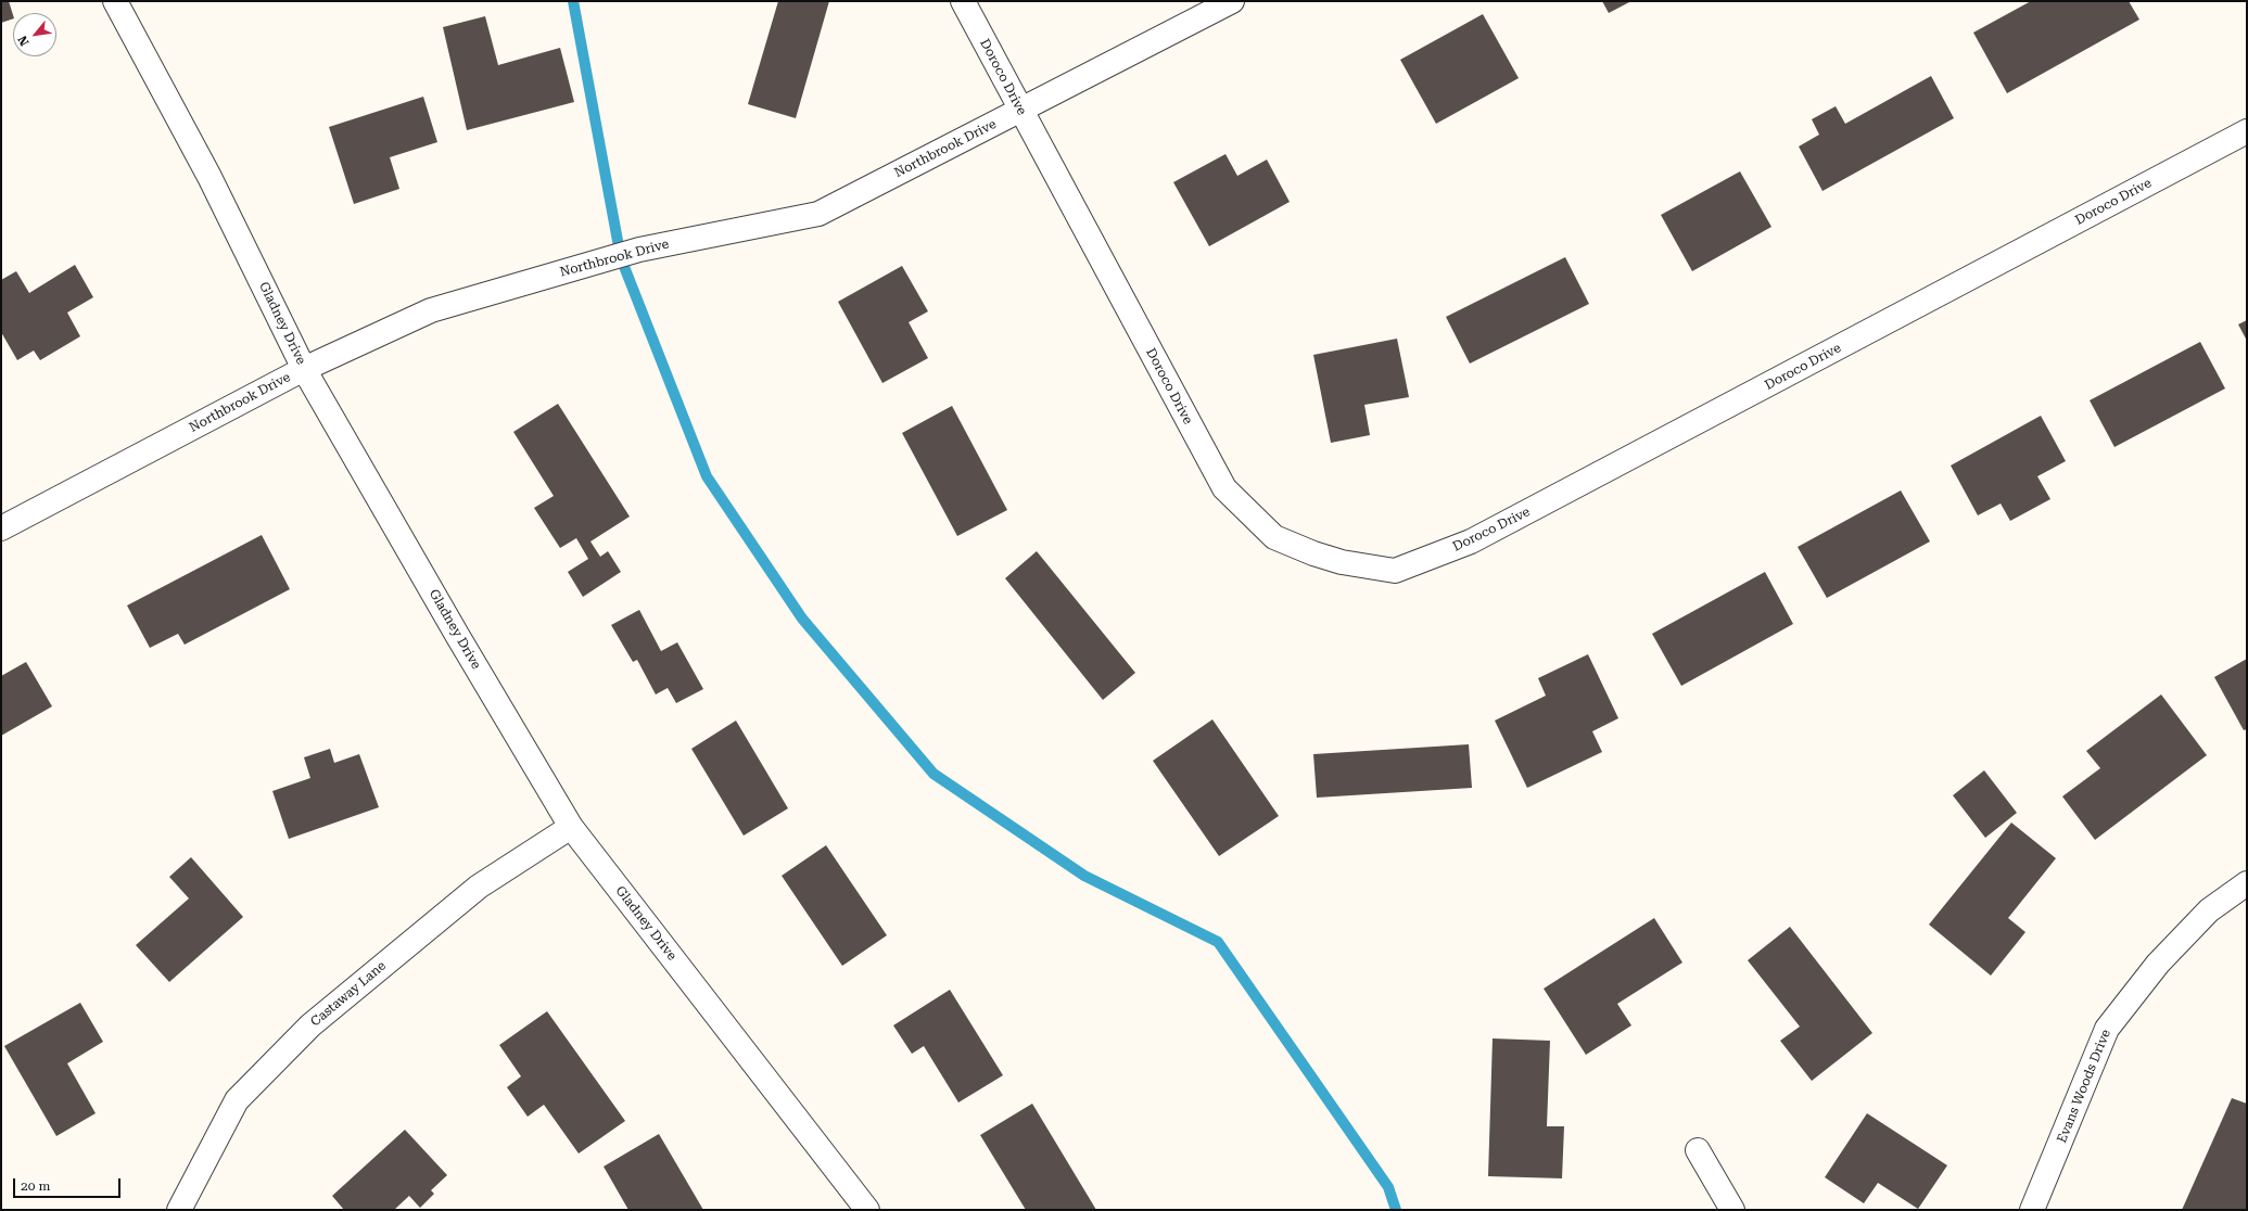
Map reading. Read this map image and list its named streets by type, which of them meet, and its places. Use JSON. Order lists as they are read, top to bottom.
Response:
{
  "streets": {
    "street": [
      "Doroco Drive",
      "Northbrook Drive",
      "Gladney Drive",
      "Castaway Lane",
      "Evans Woods Drive"
    ]
  },
  "crossings": [
    ["Doroco Drive", "Northbrook Drive"],
    ["Northbrook Drive", "Gladney Drive"],
    ["Gladney Drive", "Castaway Lane"]
  ],
  "scale_bar": "20 m",
  "north": "bottom left"
}
